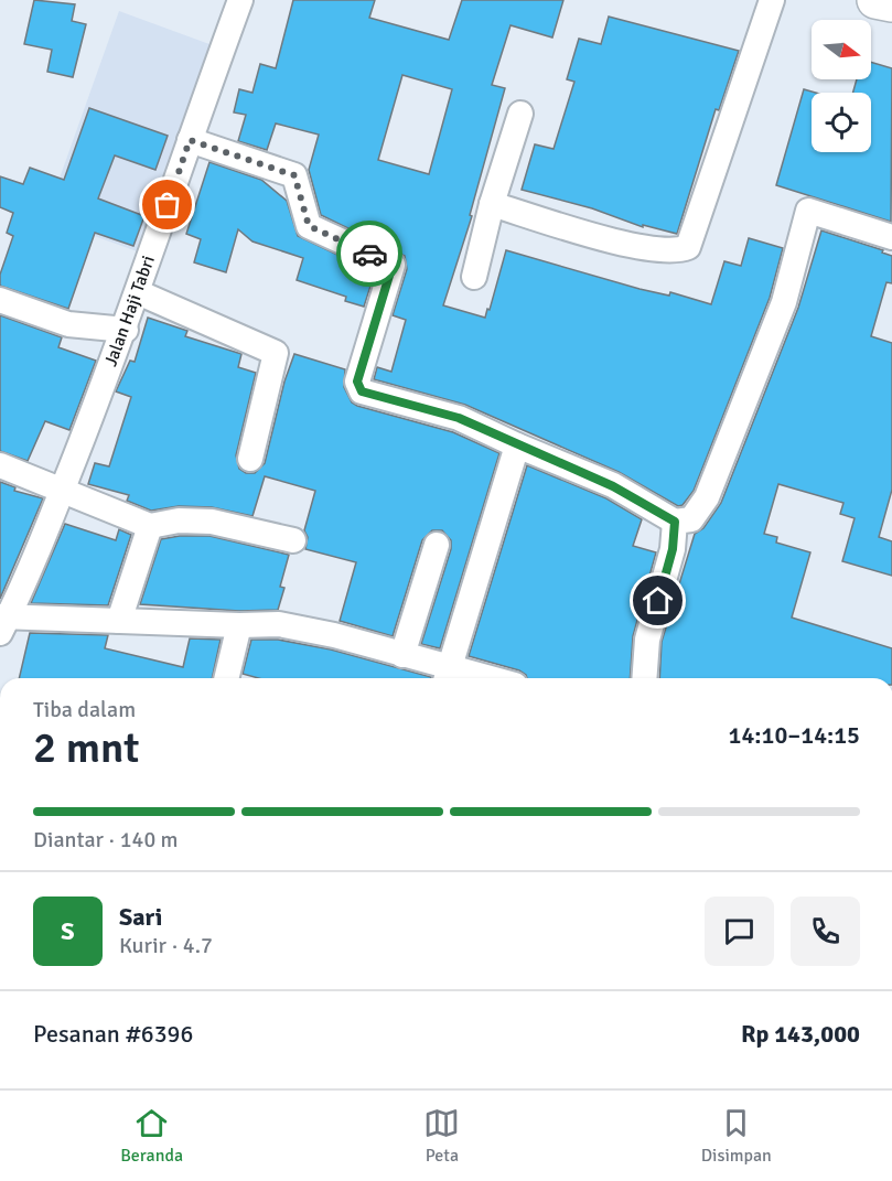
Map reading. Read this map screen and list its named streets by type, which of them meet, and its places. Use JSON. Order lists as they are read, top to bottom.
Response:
{
  "streets": {
    "street": ["Jalan Haji Tabri"]
  },
  "north": "right",
  "page": {
    "heading": ["2 mnt", "Tiba dalam", "14:10–14:15"],
    "panel": [
      "Sari",
      "Kurir · 4.7",
      "Pesanan #6396",
      "Rp 143,000"
    ],
    "bar": "Diantar · 140 m",
    "round": "S",
    "tabs": ["Beranda", "Peta", "Disimpan"]
  }
}
